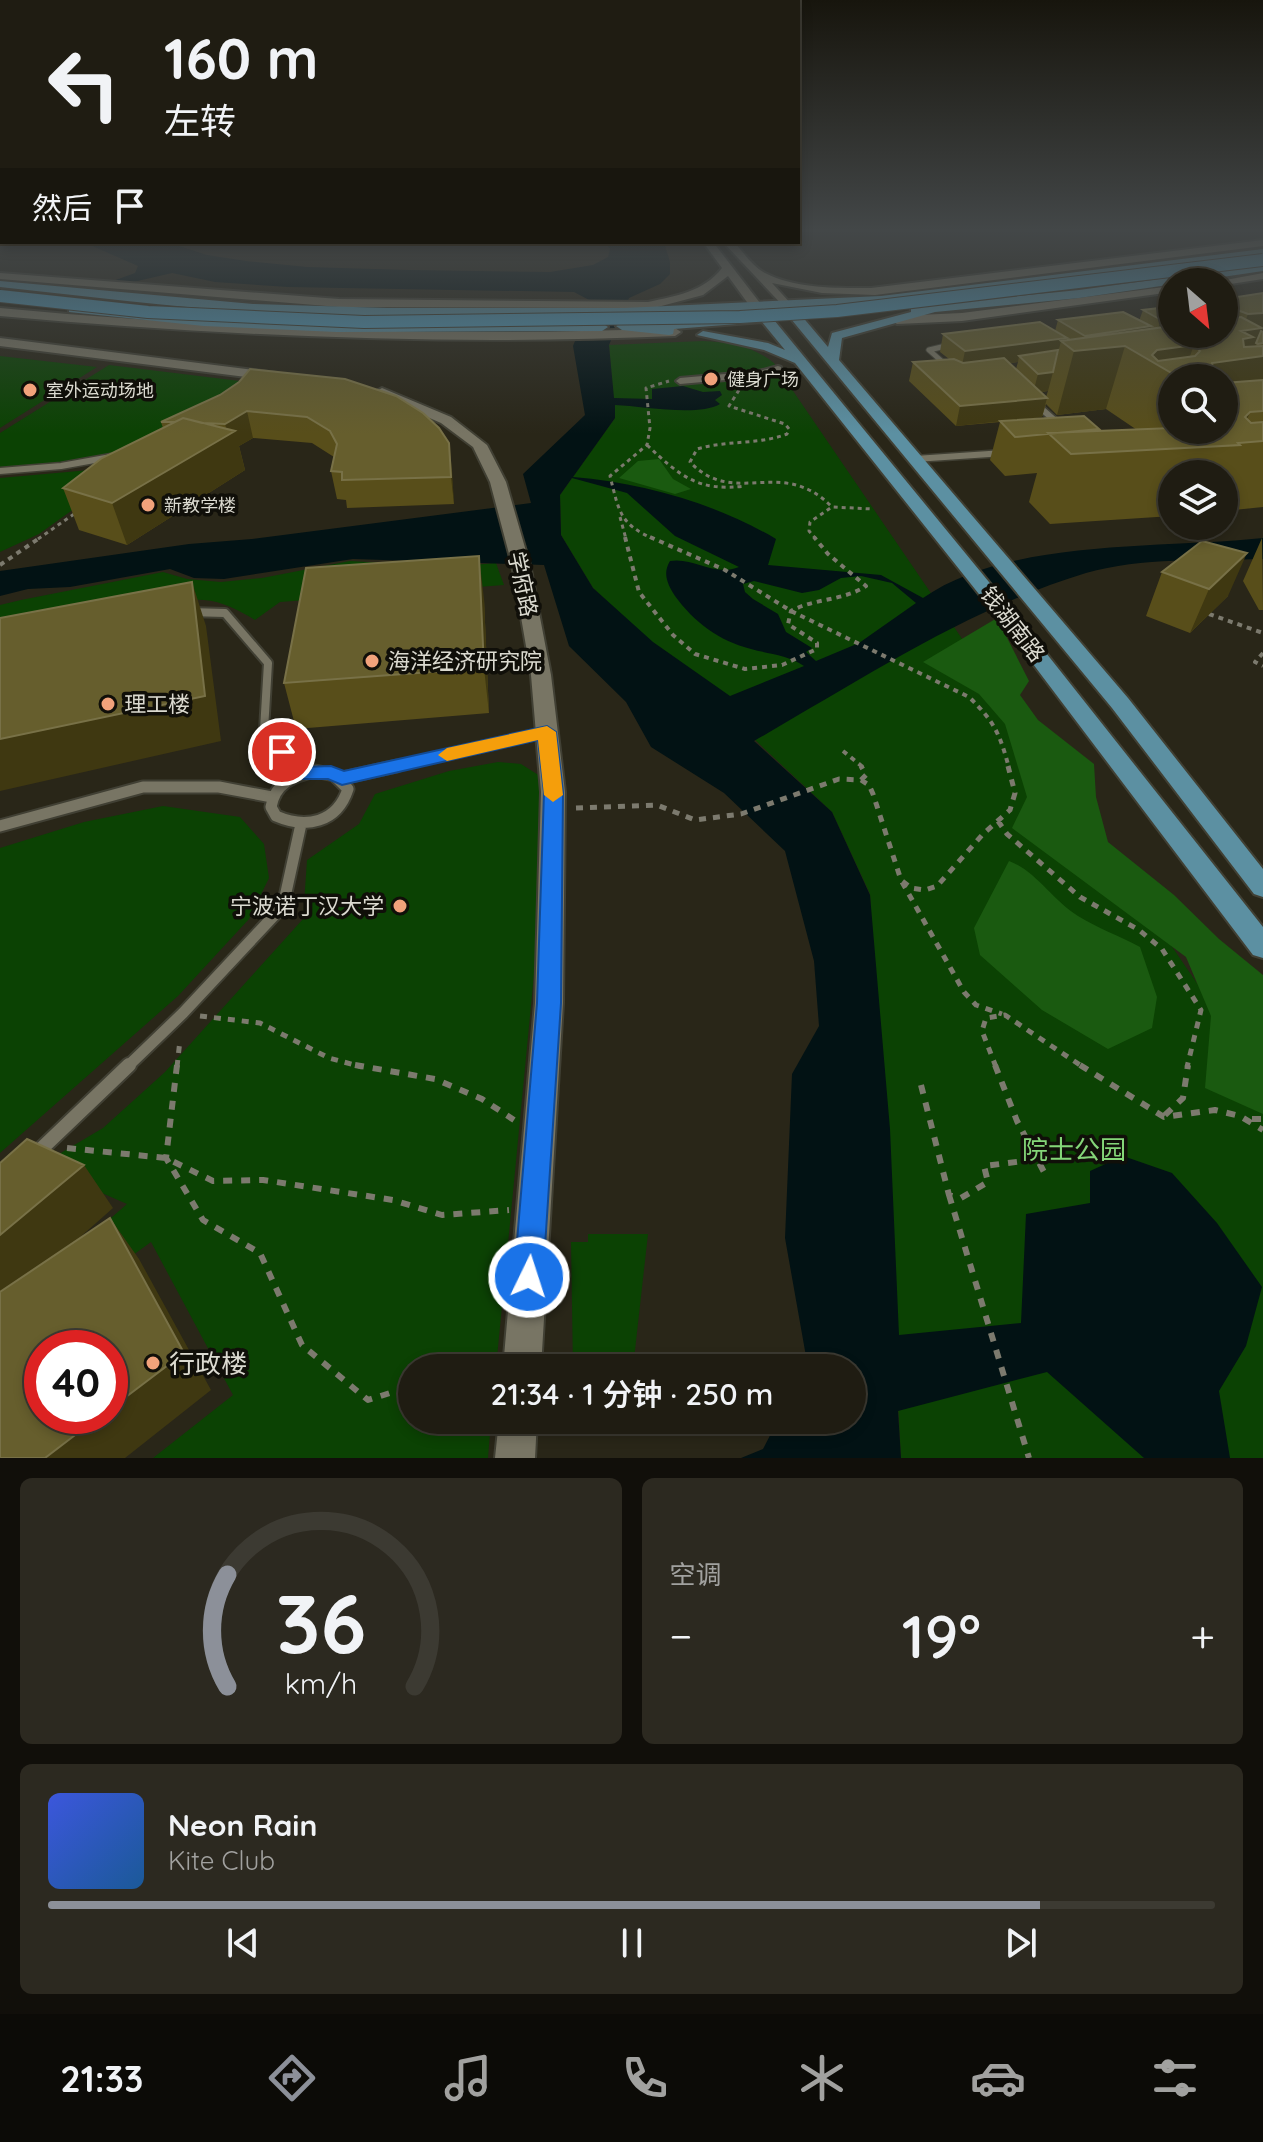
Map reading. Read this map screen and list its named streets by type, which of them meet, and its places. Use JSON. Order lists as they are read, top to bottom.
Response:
{
  "streets": {
    "main road": ["钱湖南路"],
    "street": ["学府路"]
  },
  "parks": ["院士公园"],
  "places": [
    "健身广场",
    "室外运动场地",
    "新教学楼",
    "海洋经济研究院",
    "理工楼",
    "宁波诺丁汉大学",
    "行政楼"
  ],
  "north": "bottom right",
  "page": {
    "turn": ["160 m", "左转"],
    "then": "然后",
    "limit": "40",
    "trip": "21:34 · 1 分钟 · 250 m",
    "tile": "空调",
    "heat": ["−", "19°", "+"],
    "song": ["Neon Rain", "Kite Club"],
    "tabs": "21:33",
    "gauge": ["36", "km/h"]
  }
}
